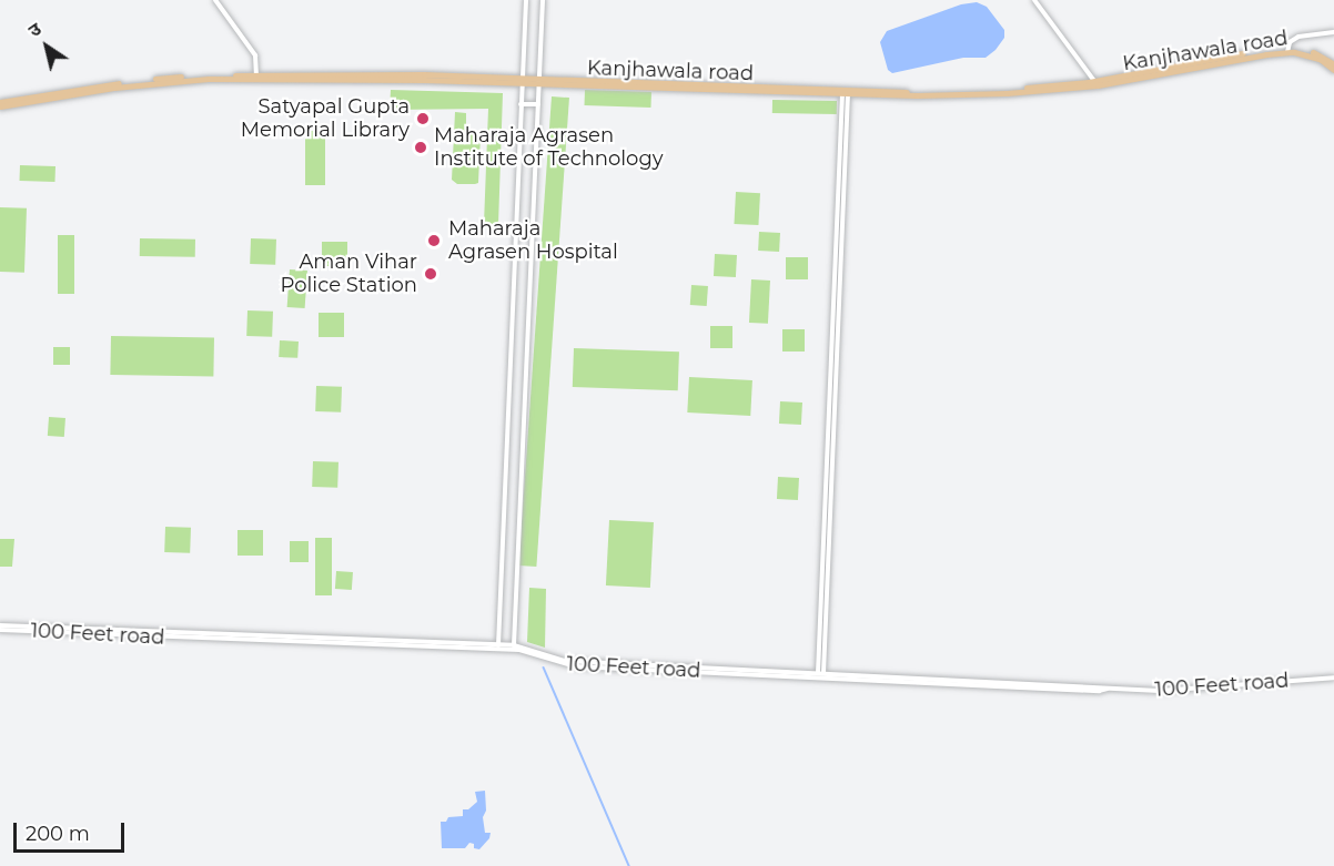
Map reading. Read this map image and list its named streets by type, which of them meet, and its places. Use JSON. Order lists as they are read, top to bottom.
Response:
{
  "streets": {
    "main road": ["Kanjhawala road"],
    "street": ["100 Feet road"]
  },
  "places": [
    "Satyapal Gupta Memorial Library",
    "Maharaja Agrasen Institute of Technology",
    "Maharaja Agrasen Hospital",
    "Aman Vihar Police Station"
  ],
  "scale_bar": "200 m",
  "north": "top left"
}
